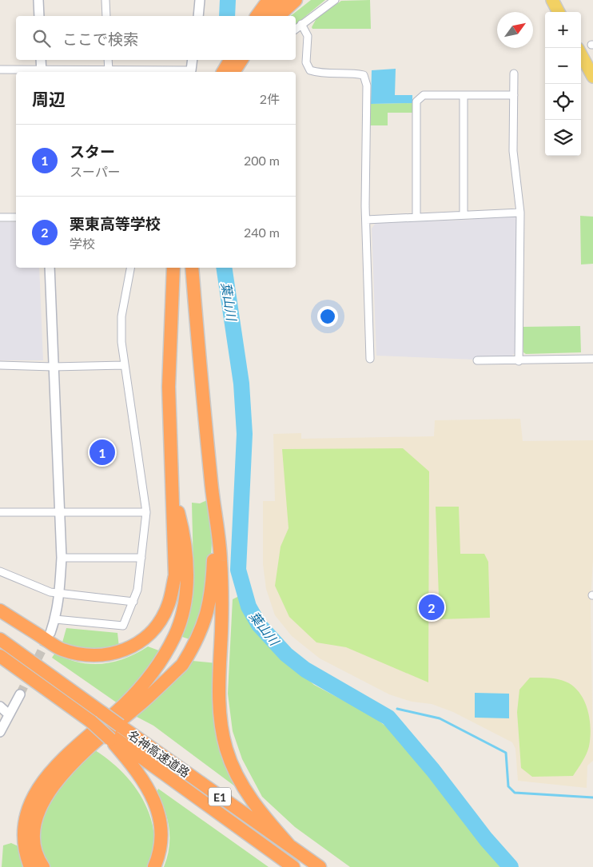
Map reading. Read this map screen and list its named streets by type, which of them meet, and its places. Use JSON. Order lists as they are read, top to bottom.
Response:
{
  "streets": {
    "highway": ["名神高速道路", "E1"]
  },
  "water": ["葉山川"],
  "north": "top right",
  "page": {
    "map_buttons": ["+", "−"],
    "search": "ここで検索",
    "heading": ["周辺", "2件"],
    "list": [
      {
        "mark": "1",
        "name": "スター",
        "note": "スーパー",
        "value": "200 m"
      },
      {
        "mark": "2",
        "name": "栗東高等学校",
        "note": "学校",
        "value": "240 m"
      }
    ],
    "pins": ["1", "2"]
  }
}
